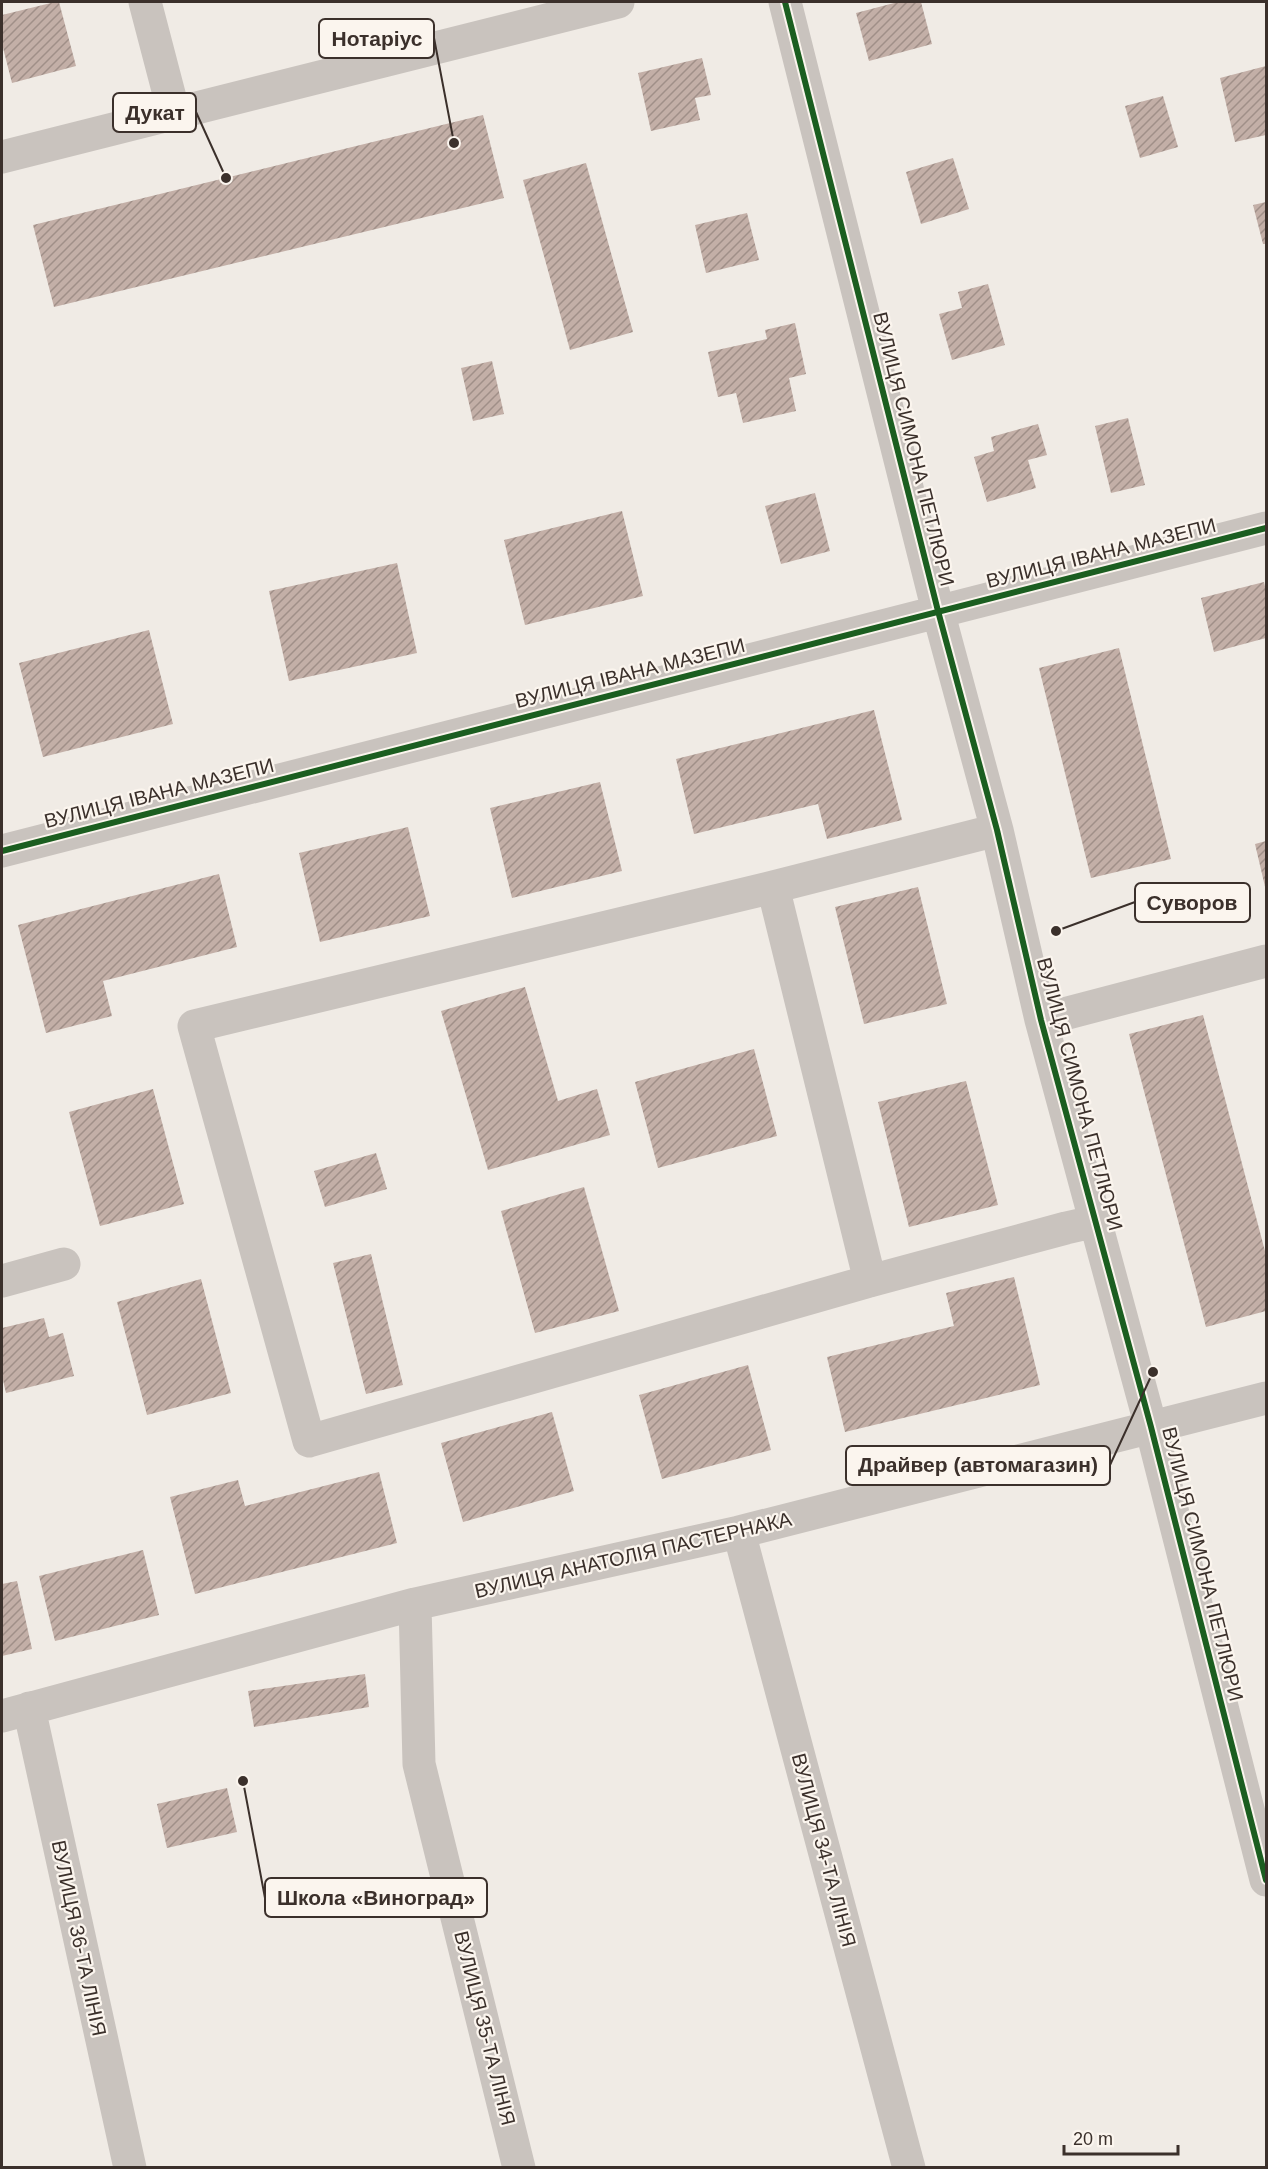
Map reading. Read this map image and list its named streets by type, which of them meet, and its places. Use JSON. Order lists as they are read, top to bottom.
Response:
{
  "streets": {
    "street": [
      "ВУЛИЦЯ СИМОНА ПЕТЛЮРИ",
      "ВУЛИЦЯ ІВАНА МАЗЕПИ",
      "ВУЛИЦЯ АНАТОЛІЯ ПАСТЕРНАКА",
      "ВУЛИЦЯ 34-ТА ЛІНІЯ",
      "ВУЛИЦЯ 36-ТА ЛІНІЯ",
      "ВУЛИЦЯ 35-ТА ЛІНІЯ"
    ]
  },
  "crossings": [
    ["ВУЛИЦЯ СИМОНА ПЕТЛЮРИ", "ВУЛИЦЯ ІВАНА МАЗЕПИ"],
    ["ВУЛИЦЯ СИМОНА ПЕТЛЮРИ", "ВУЛИЦЯ АНАТОЛІЯ ПАСТЕРНАКА"],
    ["ВУЛИЦЯ АНАТОЛІЯ ПАСТЕРНАКА", "ВУЛИЦЯ 34-ТА ЛІНІЯ"],
    ["ВУЛИЦЯ АНАТОЛІЯ ПАСТЕРНАКА", "ВУЛИЦЯ 36-ТА ЛІНІЯ"],
    ["ВУЛИЦЯ АНАТОЛІЯ ПАСТЕРНАКА", "ВУЛИЦЯ 35-ТА ЛІНІЯ"]
  ],
  "places": [
    "Нотаріус",
    "Дукат",
    "Суворов",
    "Драйвер (автомагазин)",
    "Школа «Виноград»"
  ],
  "scale_bar": "20 m"
}
